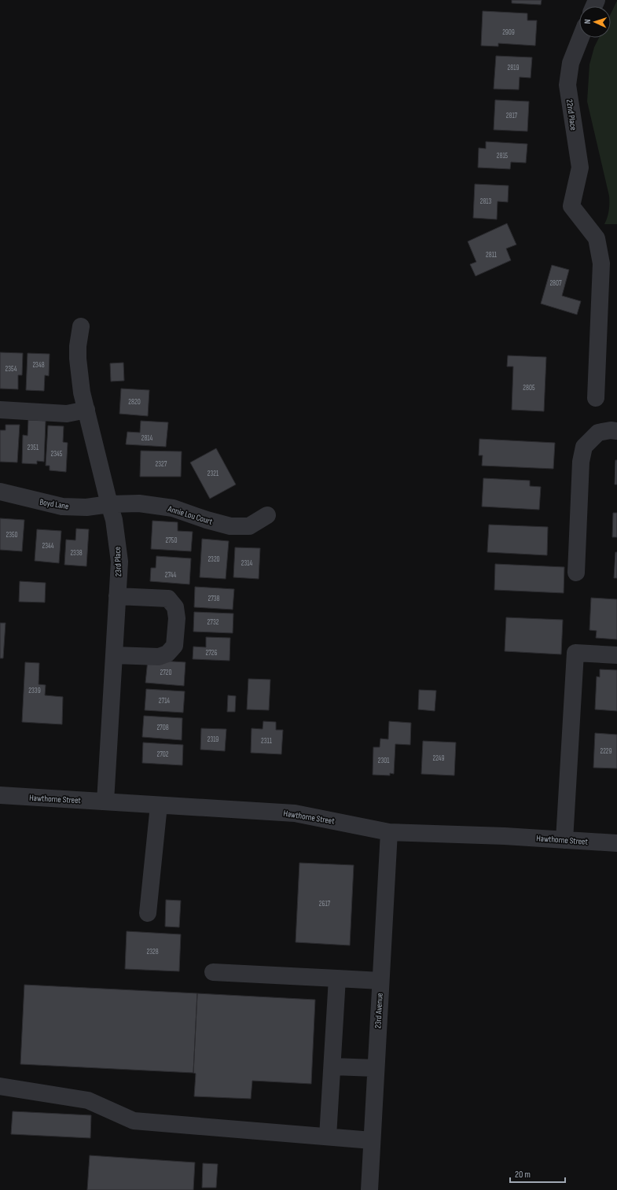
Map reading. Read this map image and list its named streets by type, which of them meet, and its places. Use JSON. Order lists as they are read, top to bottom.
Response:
{
  "streets": {
    "street": [
      "22nd Place",
      "Boyd Lane",
      "Annie Lou Court",
      "23rd Place",
      "Hawthorne Street",
      "23rd Avenue"
    ]
  },
  "crossings": [
    ["Boyd Lane", "Annie Lou Court"],
    ["Boyd Lane", "23rd Place"],
    ["Annie Lou Court", "23rd Place"],
    ["23rd Place", "Hawthorne Street"],
    ["Hawthorne Street", "23rd Avenue"]
  ],
  "house_numbers": [
    "2909",
    "2819",
    "2817",
    "2815",
    "2813",
    "2811",
    "2807",
    "2348",
    "2354",
    "2805",
    "2820",
    "2814",
    "2351",
    "2345",
    "2327",
    "2321",
    "2350",
    "2750",
    "2344",
    "2338",
    "2320",
    "2314",
    "2744",
    "2738",
    "2732",
    "2726",
    "2720",
    "2339",
    "2714",
    "2708",
    "2319",
    "2311",
    "2229",
    "2702",
    "2249",
    "2301",
    "2617",
    "2328"
  ],
  "scale_bar": "20 m",
  "north": "left"
}
